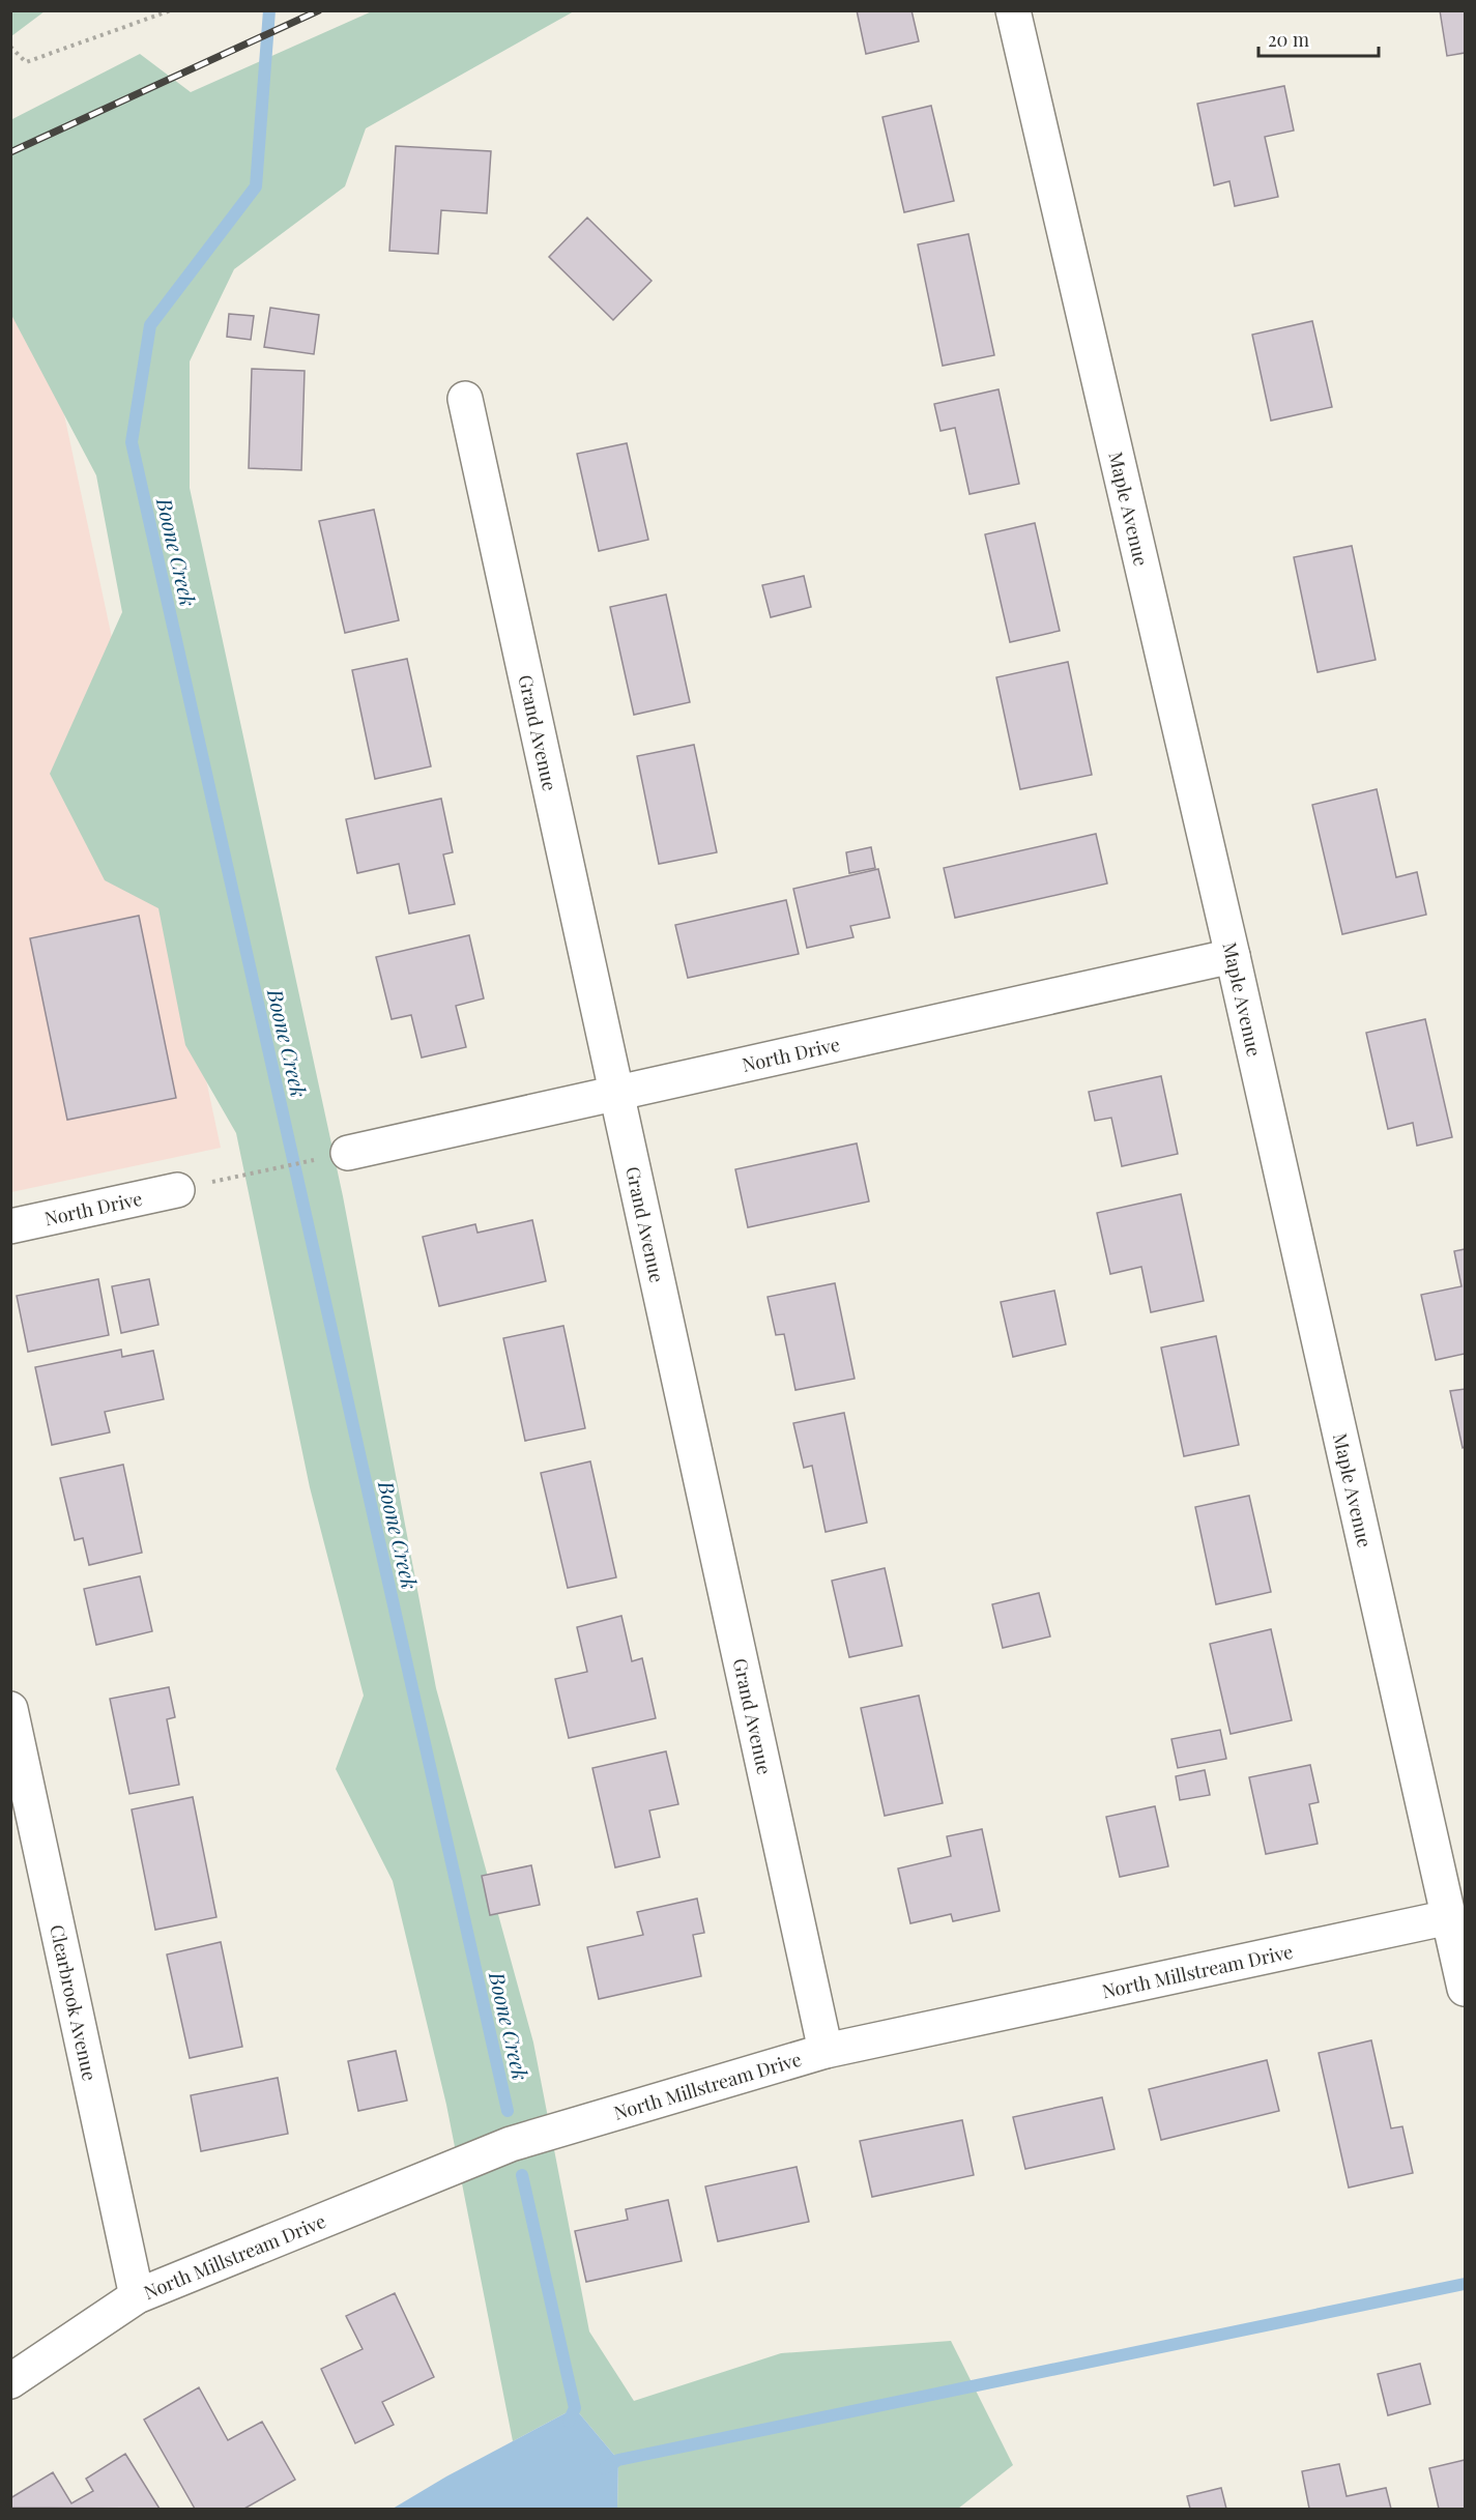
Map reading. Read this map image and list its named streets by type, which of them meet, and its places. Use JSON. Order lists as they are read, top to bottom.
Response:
{
  "streets": {
    "street": [
      "Maple Avenue",
      "Grand Avenue",
      "North Drive",
      "North Millstream Drive",
      "Clearbrook Avenue"
    ]
  },
  "crossings": [
    ["Maple Avenue", "North Drive"],
    ["Maple Avenue", "North Millstream Drive"],
    ["Grand Avenue", "North Drive"],
    ["Grand Avenue", "North Millstream Drive"],
    ["North Millstream Drive", "Clearbrook Avenue"]
  ],
  "water": ["Boone Creek"],
  "scale_bar": "20 m"
}
